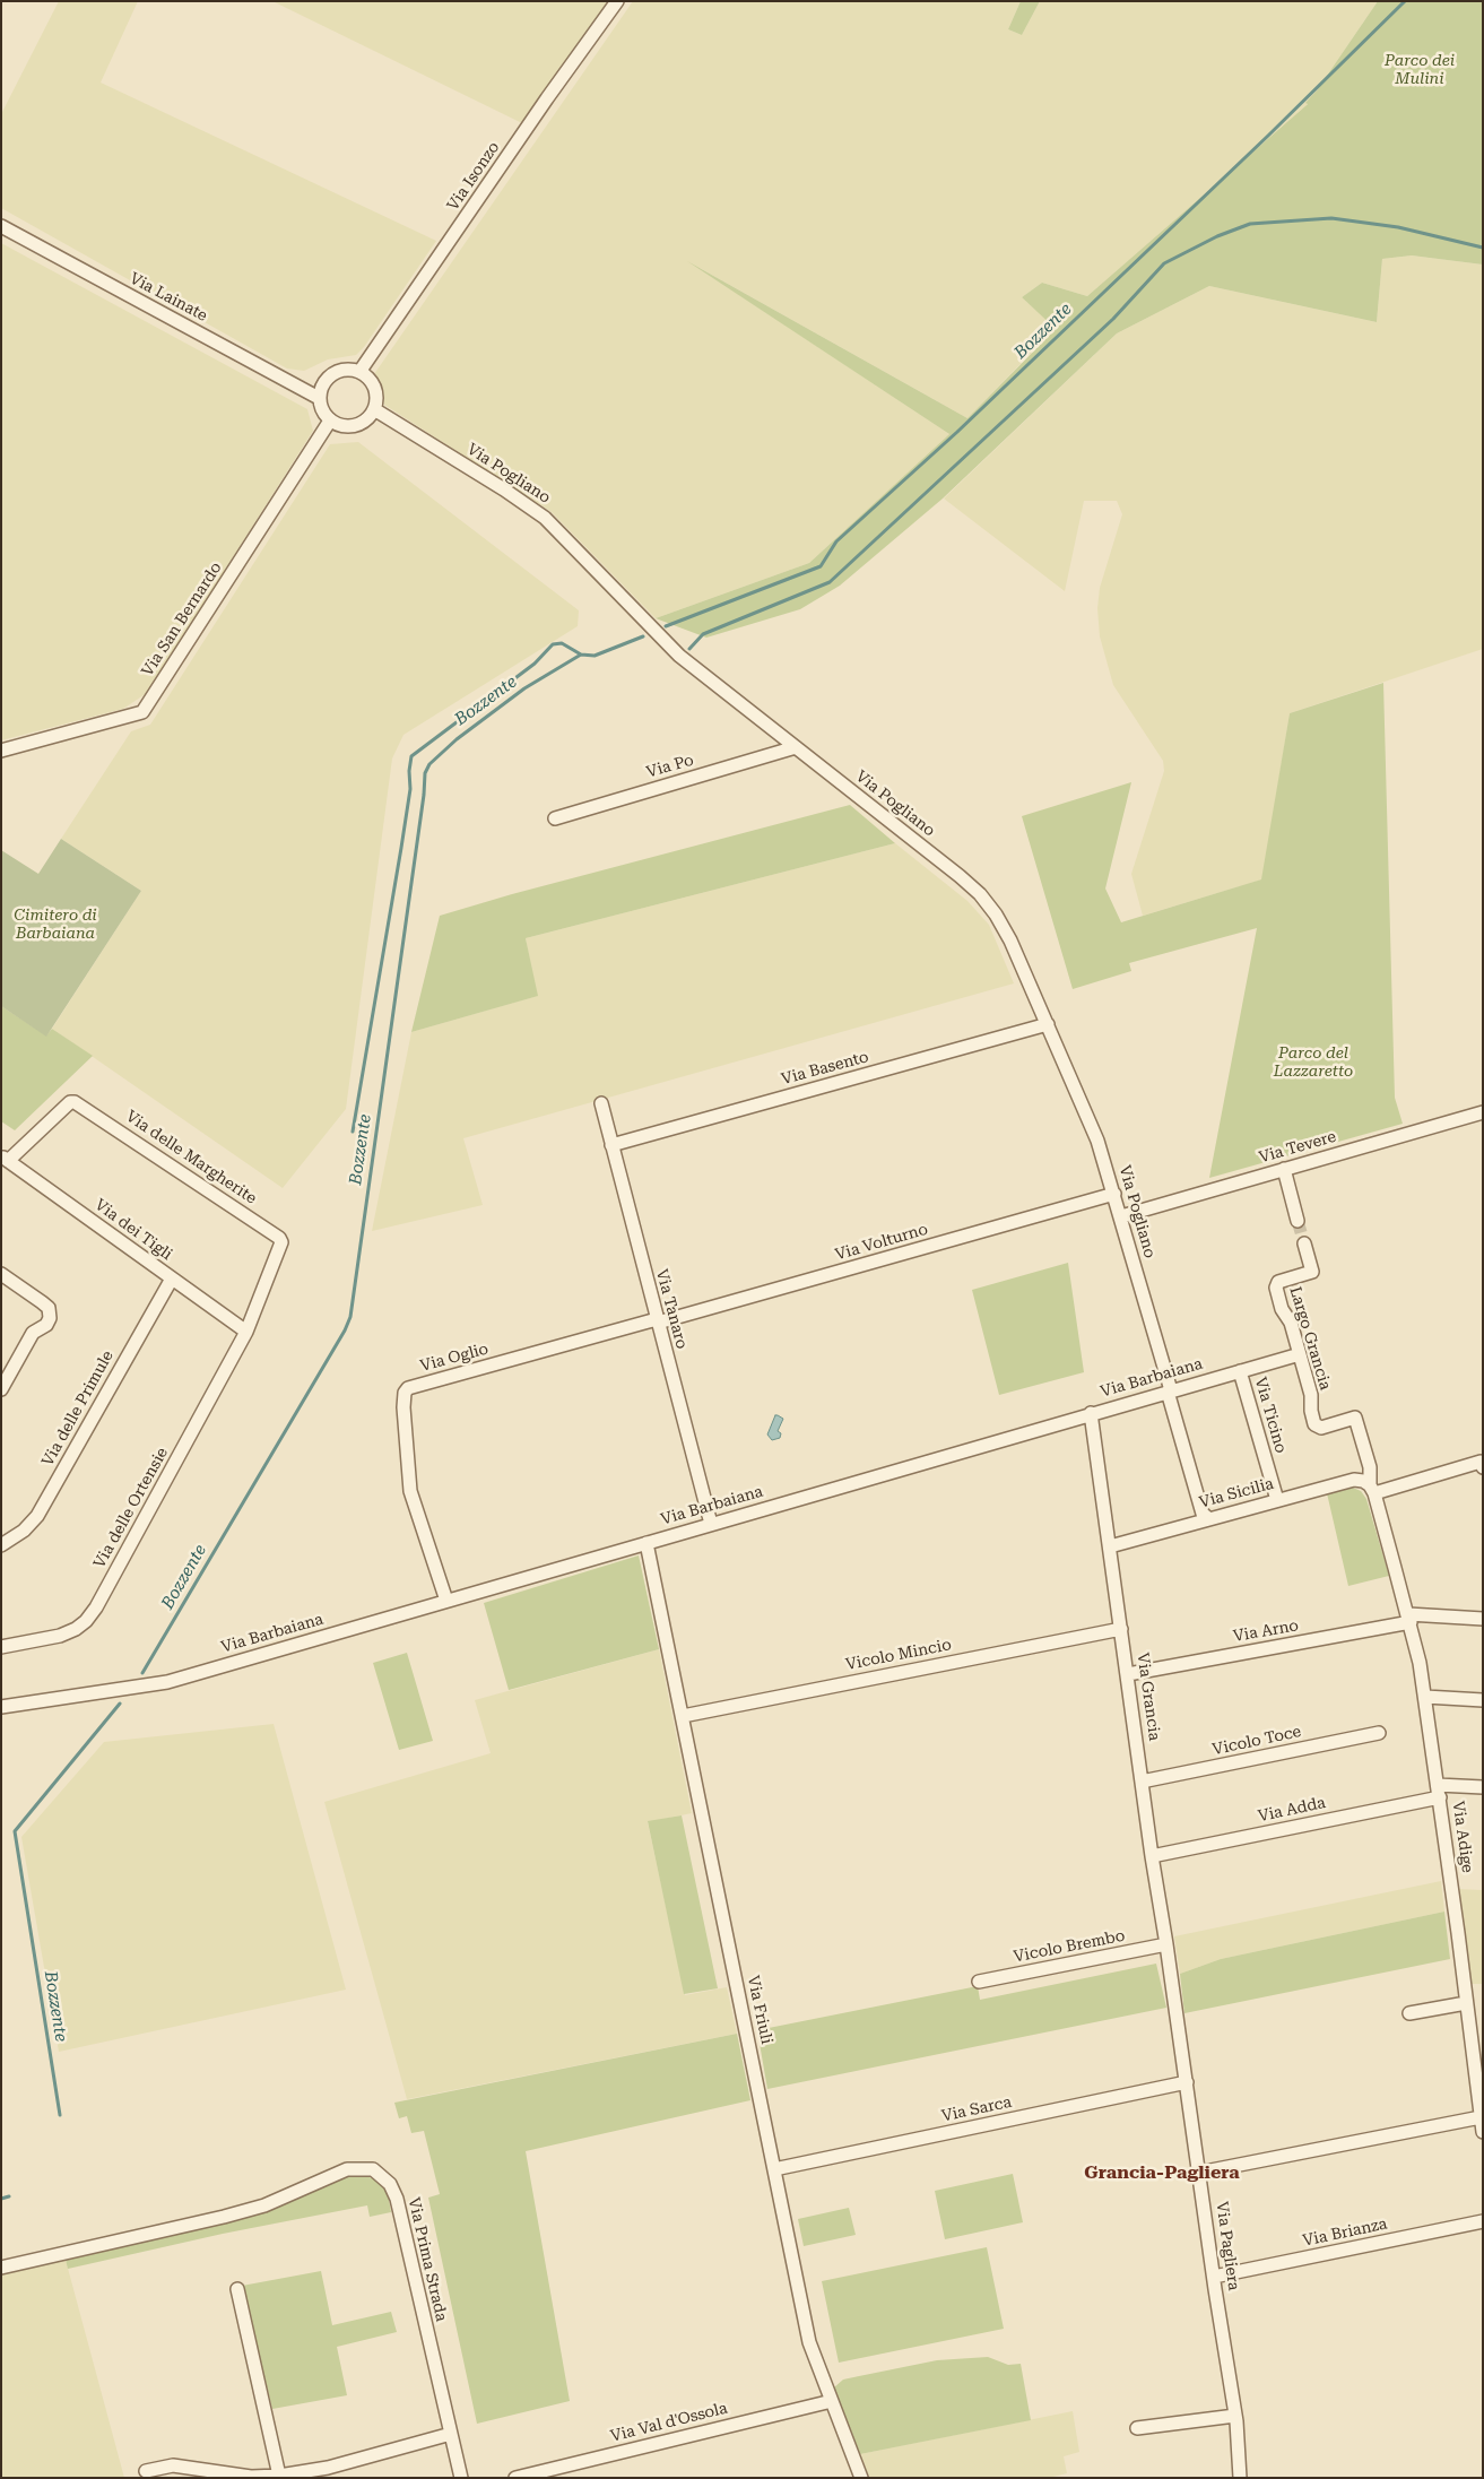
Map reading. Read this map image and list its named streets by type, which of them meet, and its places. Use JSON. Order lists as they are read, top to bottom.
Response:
{
  "streets": {
    "street": [
      "Via Isonzo",
      "Via Lainate",
      "Via Pogliano",
      "Via San Bernardo",
      "Via Po",
      "Via Basento",
      "Via Tevere",
      "Via delle Margherite",
      "Via dei Tigli",
      "Via Volturno",
      "Via Tanaro",
      "Largo Grancia",
      "Via Oglio",
      "Via Barbaiana",
      "Via delle Primule",
      "Via Ticino",
      "Via Sicilia",
      "Via delle Ortensie",
      "Via Arno",
      "Vicolo Mincio",
      "Via Grancia",
      "Vicolo Toce",
      "Via Adda",
      "Via Adige",
      "Vicolo Brembo",
      "Via Friuli",
      "Via Sarca",
      "Via Brianza",
      "Via Pagliera",
      "Via Prima Strada",
      "Via Val d'Ossola"
    ]
  },
  "crossings": [
    ["Via Isonzo", "Via Lainate"],
    ["Via Isonzo", "Via Pogliano"],
    ["Via Isonzo", "Via San Bernardo"],
    ["Via Lainate", "Via Pogliano"],
    ["Via Lainate", "Via San Bernardo"],
    ["Via Pogliano", "Via San Bernardo"],
    ["Via Pogliano", "Via Po"],
    ["Via Pogliano", "Via Basento"],
    ["Via Pogliano", "Via Tevere"],
    ["Via Pogliano", "Via Volturno"],
    ["Via Pogliano", "Via Barbaiana"],
    ["Via Pogliano", "Via Sicilia"],
    ["Via Basento", "Via Tanaro"],
    ["Via delle Margherite", "Via dei Tigli"],
    ["Via delle Margherite", "Via delle Ortensie"],
    ["Via dei Tigli", "Via delle Primule"],
    ["Via dei Tigli", "Via delle Ortensie"],
    ["Via Volturno", "Via Tanaro"],
    ["Via Volturno", "Via Oglio"],
    ["Via Tanaro", "Via Oglio"],
    ["Via Tanaro", "Via Barbaiana"],
    ["Largo Grancia", "Via Barbaiana"],
    ["Largo Grancia", "Via Sicilia"],
    ["Largo Grancia", "Via Adige"],
    ["Via Oglio", "Via Barbaiana"],
    ["Via Barbaiana", "Via Ticino"],
    ["Via Barbaiana", "Via Grancia"],
    ["Via Barbaiana", "Via Friuli"],
    ["Via Ticino", "Via Sicilia"],
    ["Via Sicilia", "Via Grancia"],
    ["Via Sicilia", "Via Adige"],
    ["Via Arno", "Via Grancia"],
    ["Via Arno", "Via Adige"],
    ["Vicolo Mincio", "Via Grancia"],
    ["Vicolo Mincio", "Via Friuli"],
    ["Via Grancia", "Vicolo Toce"],
    ["Via Grancia", "Via Adda"],
    ["Via Grancia", "Vicolo Brembo"],
    ["Via Grancia", "Via Pagliera"],
    ["Via Adda", "Via Adige"],
    ["Via Friuli", "Via Sarca"],
    ["Via Friuli", "Via Val d'Ossola"],
    ["Via Sarca", "Via Pagliera"],
    ["Via Brianza", "Via Pagliera"]
  ],
  "districts": ["Grancia-Pagliera"],
  "water": ["Bozzente"],
  "parks": ["Parco dei Mulini", "Cimitero di Barbaiana", "Parco del Lazzaretto"]
}
